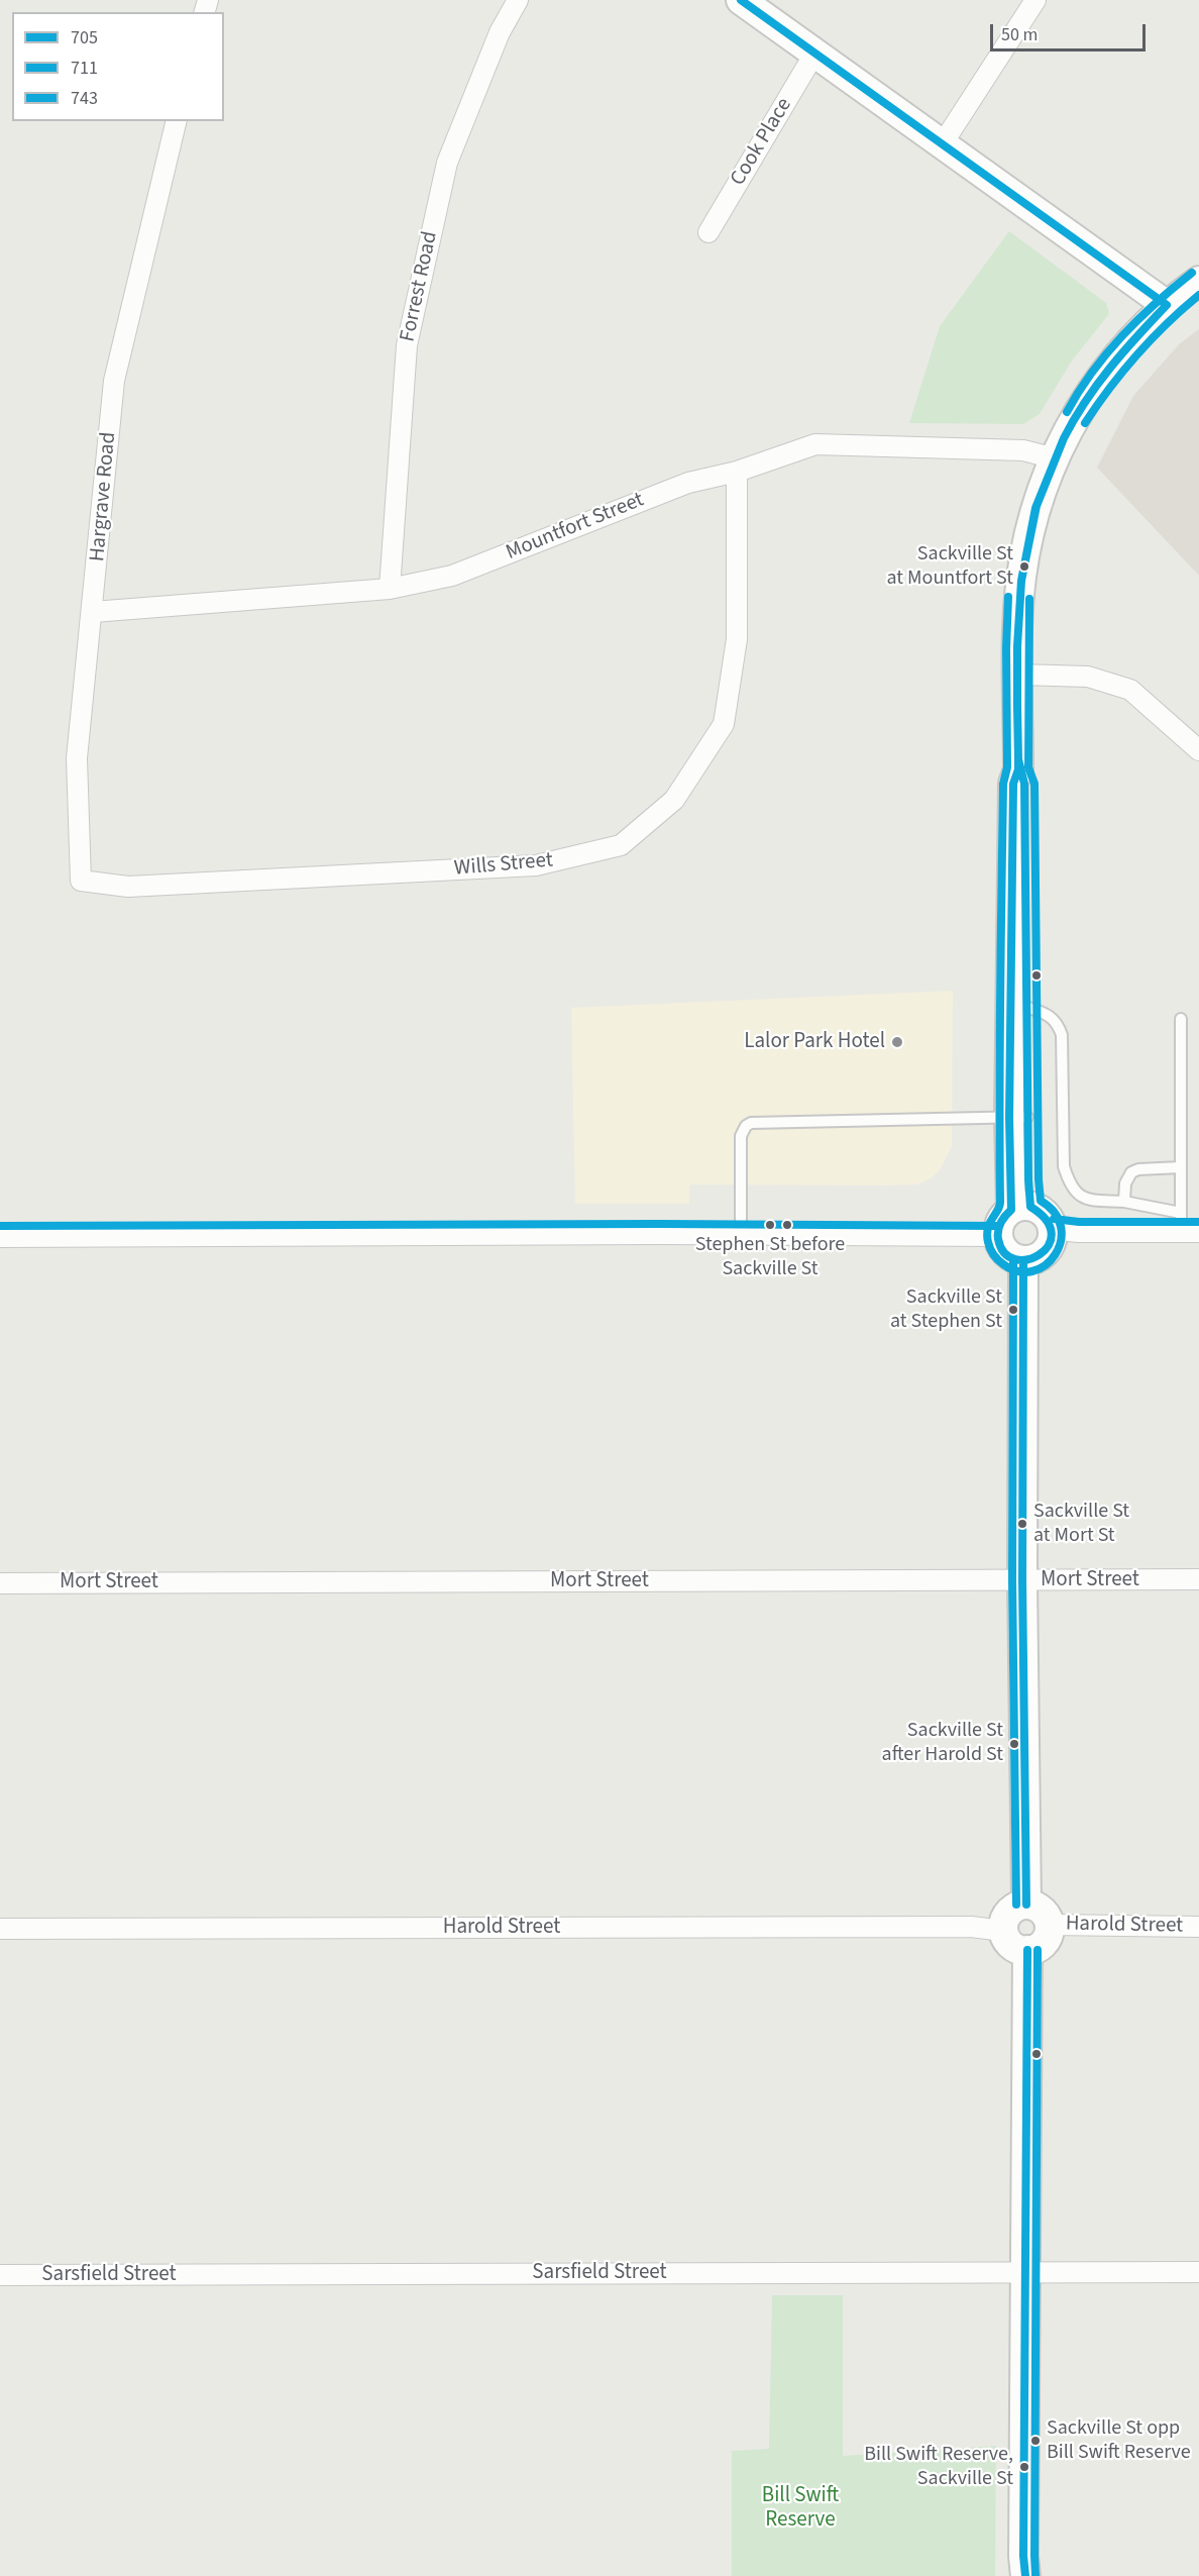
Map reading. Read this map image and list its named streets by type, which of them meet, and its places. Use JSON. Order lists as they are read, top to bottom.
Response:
{
  "streets": {
    "street": [
      "Cook Place",
      "Forrest Road",
      "Hargrave Road",
      "Mountfort Street",
      "Wills Street",
      "Mort Street",
      "Harold Street",
      "Sarsfield Street"
    ]
  },
  "crossings": [
    ["Forrest Road", "Mountfort Street"],
    ["Hargrave Road", "Mountfort Street"],
    ["Hargrave Road", "Wills Street"],
    ["Mountfort Street", "Wills Street"]
  ],
  "parks": ["Bill Swift Reserve"],
  "places": [
    "Sackville St at Mountfort St",
    "Lalor Park Hotel",
    "Stephen St before Sackville St",
    "Sackville St at Stephen St",
    "Sackville St at Mort St",
    "Sackville St after Harold St",
    "Sackville St opp Bill Swift Reserve",
    "Bill Swift Reserve, Sackville St"
  ],
  "lines": ["transit line 705", "transit line 711", "transit line 743"],
  "legend": ["705", "711", "743"],
  "scale_bar": "50 m"
}
